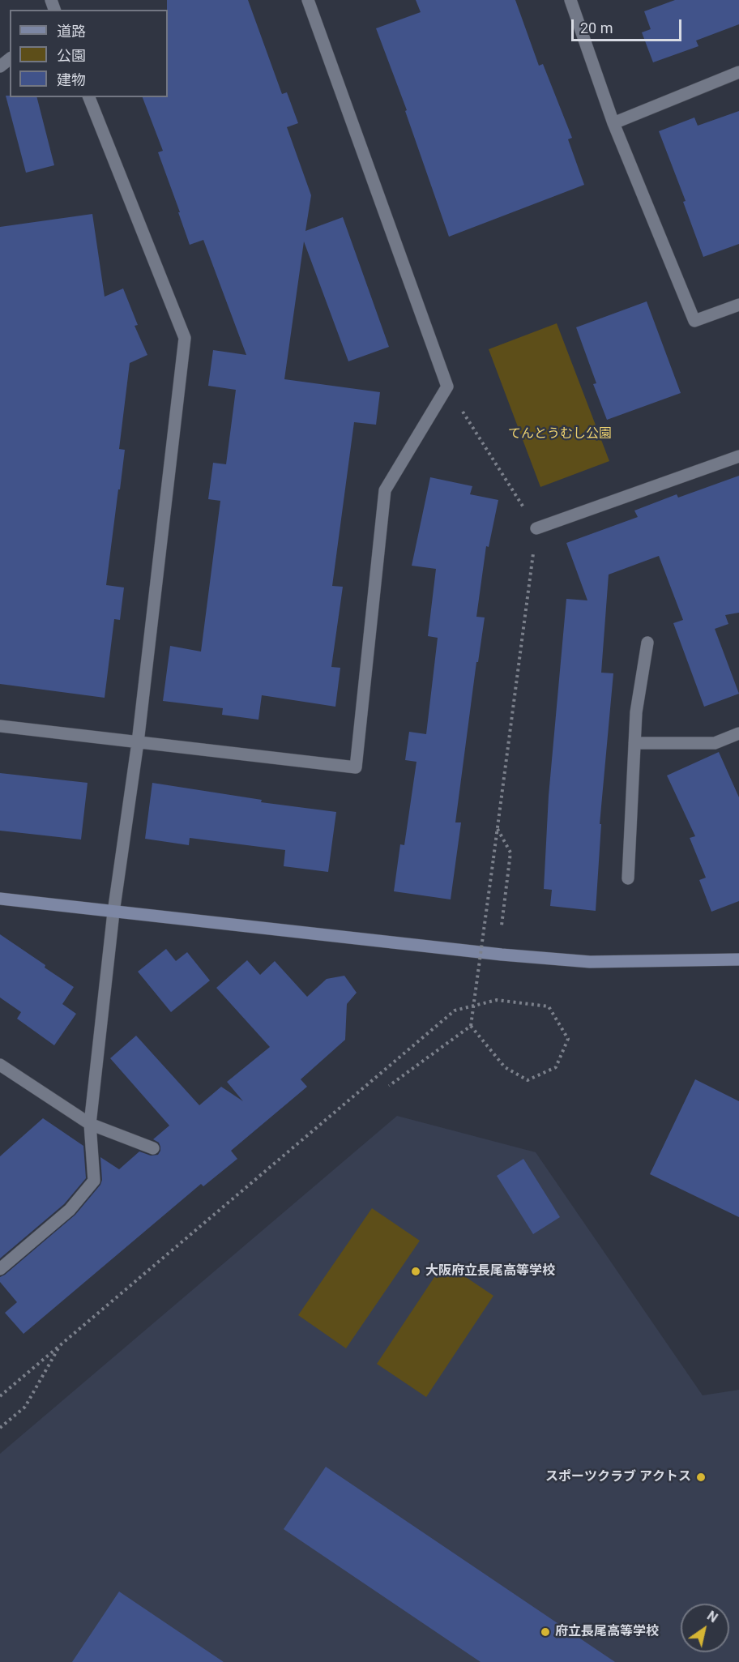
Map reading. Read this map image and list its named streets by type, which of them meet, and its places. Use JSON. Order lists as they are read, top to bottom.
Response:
{
  "parks": ["てんとうむし公園"],
  "places": ["大阪府立長尾高等学校", "スポーツクラブ アクトス", "府立長尾高等学校"],
  "legend": ["道路", "公園", "建物"],
  "scale_bar": "20 m",
  "north": "top right"
}
